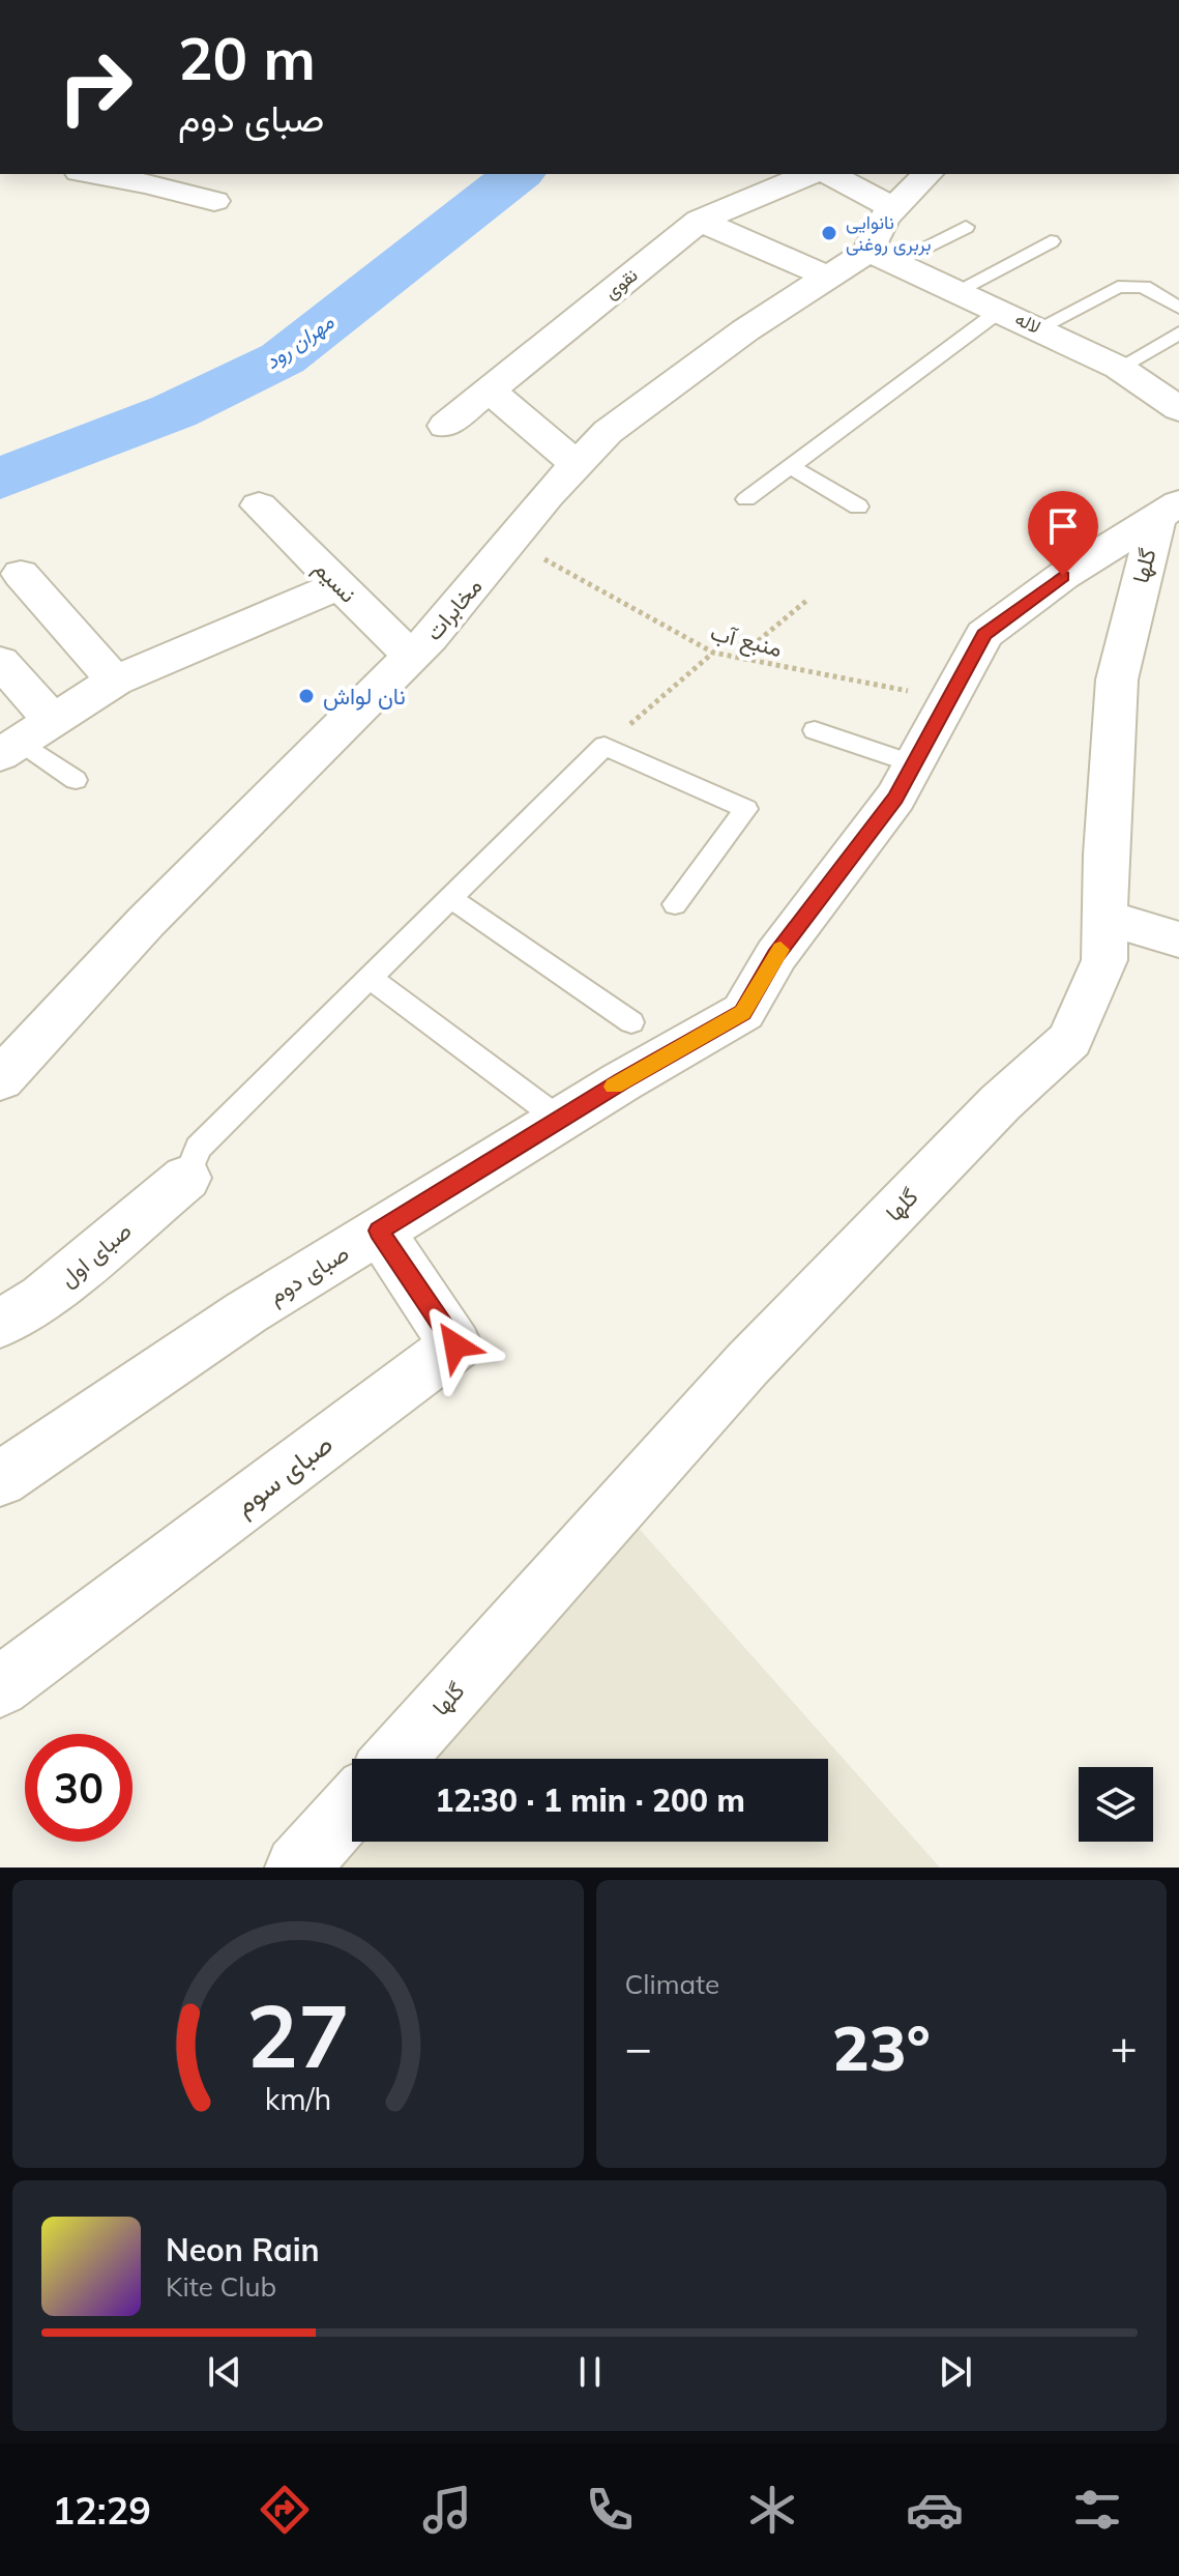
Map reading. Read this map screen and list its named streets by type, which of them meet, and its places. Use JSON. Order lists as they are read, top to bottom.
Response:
{
  "streets": {
    "street": [
      "نقوی",
      "لاله",
      "گلها",
      "نسیم",
      "مخابرات",
      "صبای اول",
      "صبای دوم",
      "صبای سوم"
    ],
    "path": ["منبع آب"]
  },
  "crossings": [
    ["لاله", "مخابرات"],
    ["گلها", "صبای دوم"],
    ["نسیم", "مخابرات"],
    ["مخابرات", "منبع آب"],
    ["منبع آب", "صبای دوم"],
    ["صبای دوم", "صبای سوم"]
  ],
  "water": ["مهران رود"],
  "places": ["نانوایی بربری روغنی", "نان لواش"],
  "page": {
    "turn": ["20 m", "صبای دوم"],
    "limit": "30",
    "trip": "12:30 · 1 min · 200 m",
    "tile": "Climate",
    "heat": ["−", "23°", "+"],
    "song": ["Neon Rain", "Kite Club"],
    "tabs": "12:29",
    "gauge": ["27", "km/h"]
  }
}
